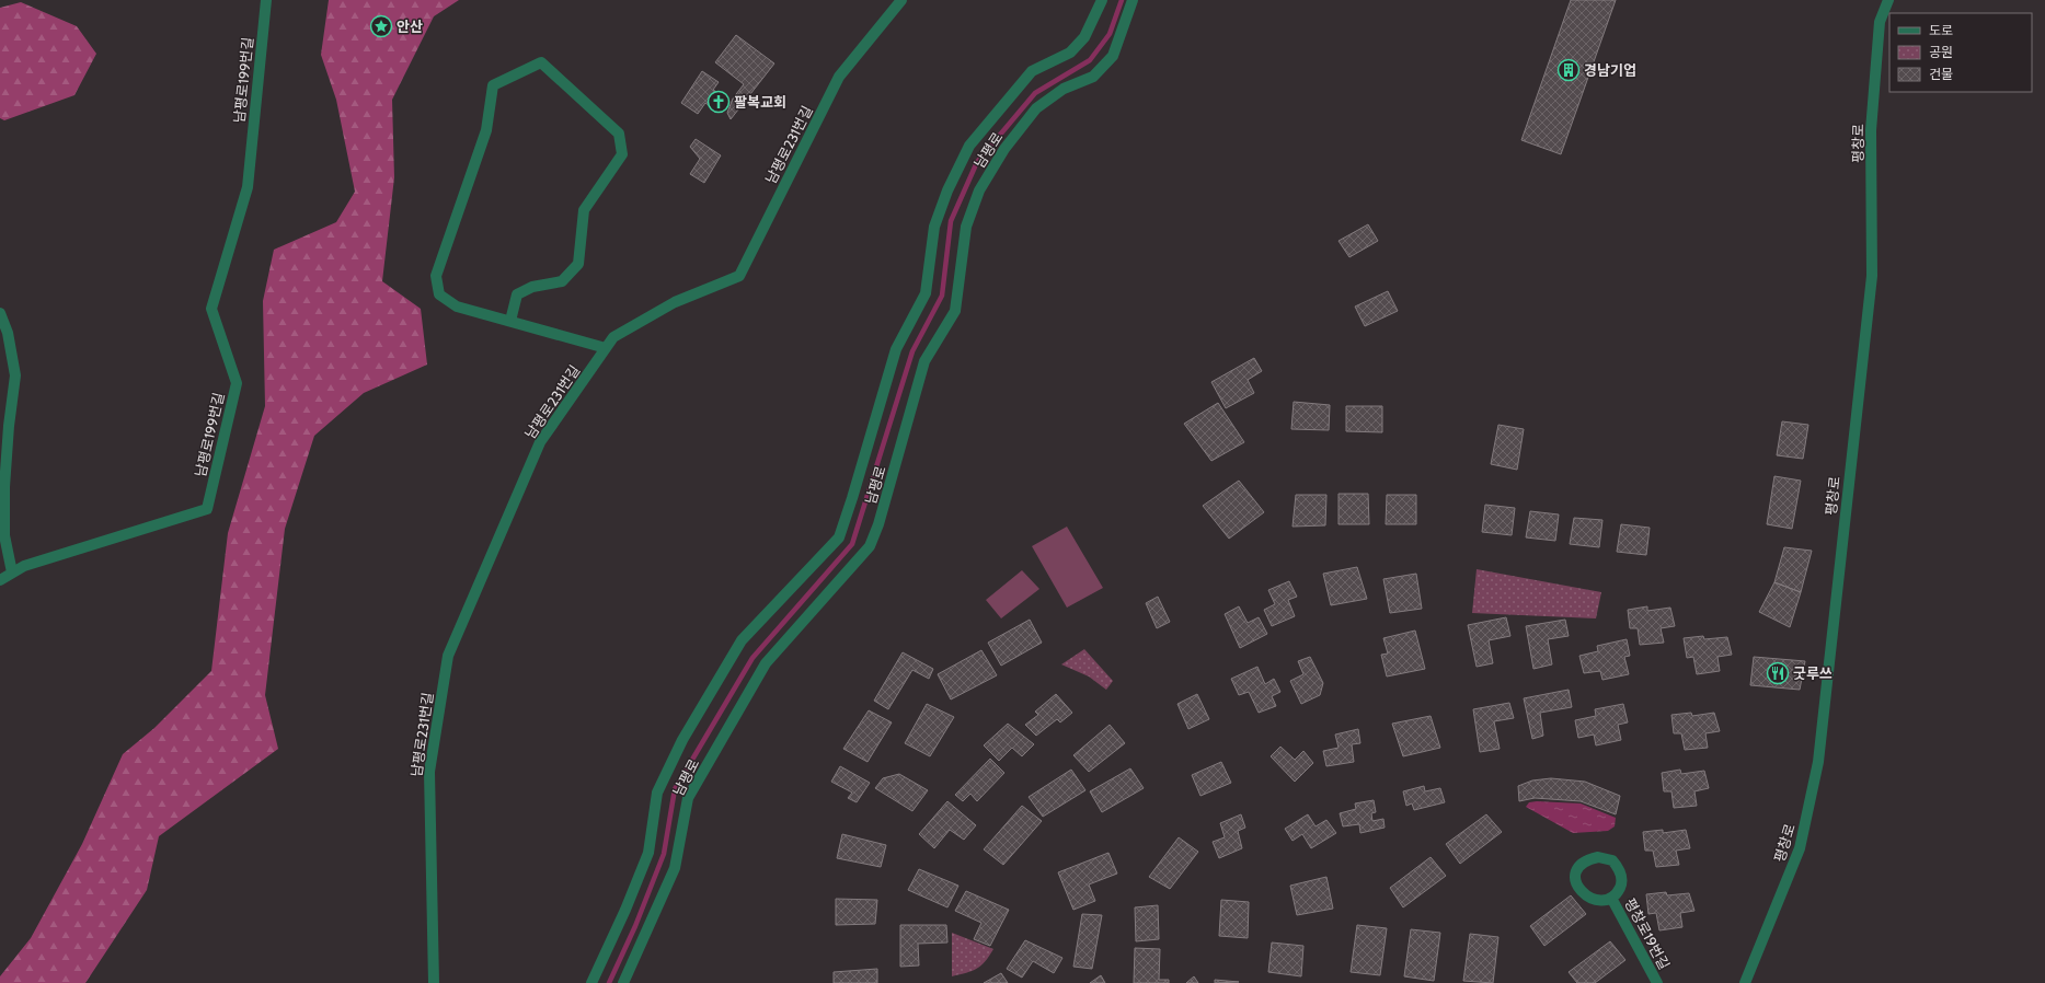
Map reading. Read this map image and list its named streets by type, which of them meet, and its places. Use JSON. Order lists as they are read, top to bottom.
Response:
{
  "streets": {
    "street": [
      "남평로199번길",
      "평창로",
      "남평로231번길",
      "남평로",
      "평창로19번길"
    ]
  },
  "places": {
    "place": ["안산"],
    "building": ["경남기업"],
    "church": ["팔복교회"],
    "restaurant": ["굿루쓰"]
  },
  "legend": ["도로", "공원", "건물"]
}
